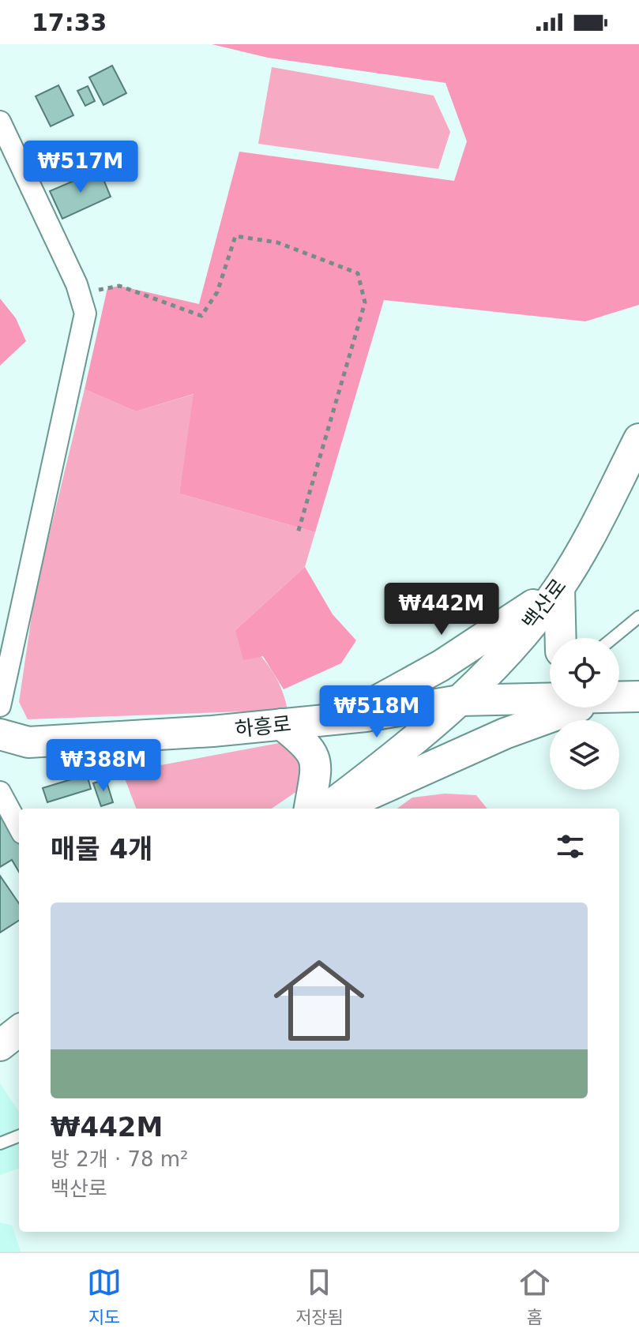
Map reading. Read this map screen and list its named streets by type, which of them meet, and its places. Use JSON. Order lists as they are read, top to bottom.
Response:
{
  "streets": {
    "main road": ["백산로", "하흥로"]
  },
  "crossings": [
    ["백산로", "하흥로"]
  ],
  "page": {
    "status": "17:33",
    "price": [
      "₩517M",
      "₩442M",
      "₩518M",
      "₩388M"
    ],
    "heading": "매물 4개",
    "list": [
      {
        "name": "₩442M",
        "note": "방 2개 · 78 m² · 백산로"
      }
    ],
    "tabs": ["지도", "저장됨", "홈"]
  }
}
